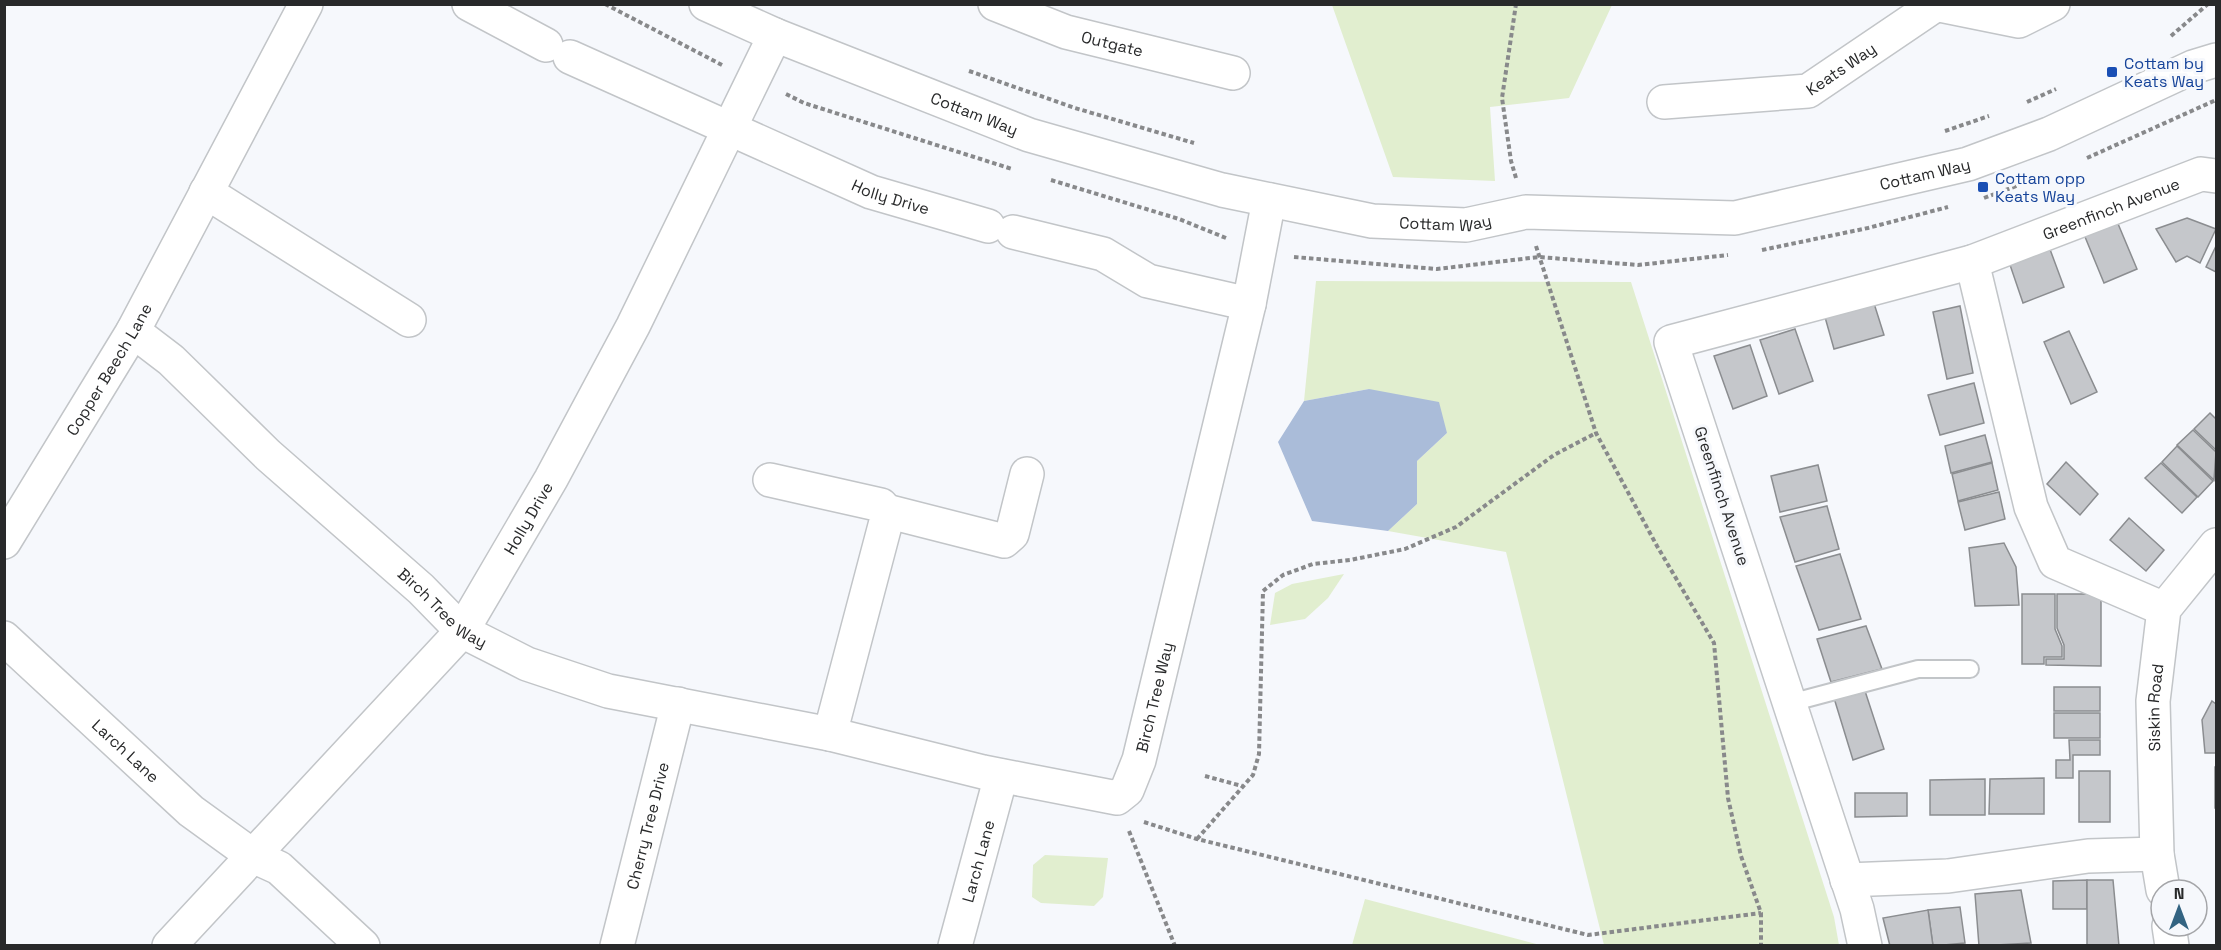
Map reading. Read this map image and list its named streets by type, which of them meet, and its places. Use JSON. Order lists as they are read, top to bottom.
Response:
{
  "streets": {
    "street": [
      "Outgate",
      "Keats Way",
      "Cottam Way",
      "Holly Drive",
      "Greenfinch Avenue",
      "Copper Beech Lane",
      "Birch Tree Way",
      "Siskin Road",
      "Larch Lane",
      "Cherry Tree Drive"
    ]
  },
  "crossings": [
    ["Cottam Way", "Holly Drive"],
    ["Cottam Way", "Birch Tree Way"],
    ["Holly Drive", "Birch Tree Way"],
    ["Holly Drive", "Larch Lane"],
    ["Copper Beech Lane", "Birch Tree Way"],
    ["Birch Tree Way", "Larch Lane"],
    ["Birch Tree Way", "Cherry Tree Drive"]
  ],
  "places": {
    "transit": ["Cottam by Keats Way", "Cottam opp Keats Way"]
  },
  "north": "top"
}
